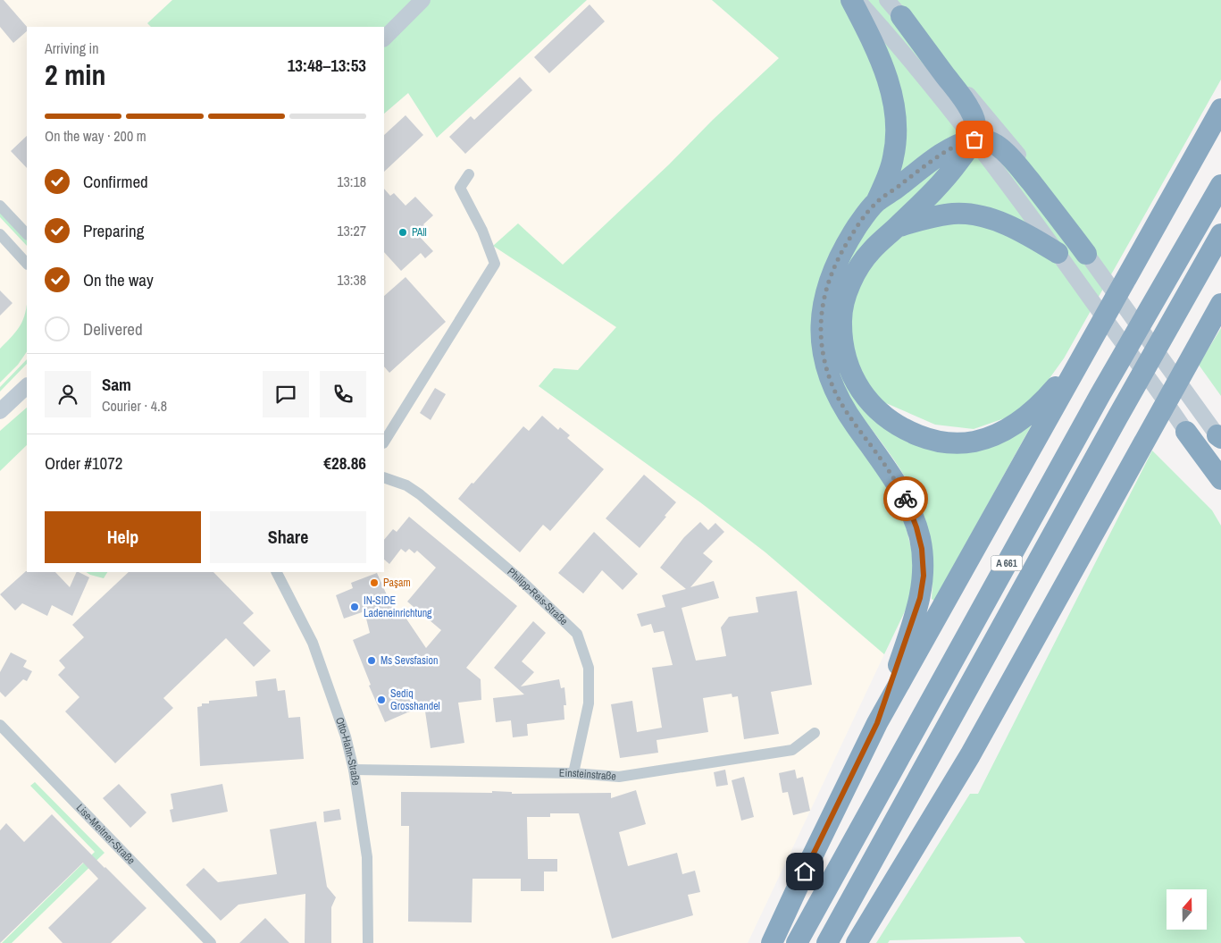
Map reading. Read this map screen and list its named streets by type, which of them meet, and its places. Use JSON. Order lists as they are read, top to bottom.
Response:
{
  "streets": {
    "highway": ["A 661"],
    "street": [
      "Philipp-Reis-Straße",
      "Otto-Hahn-Straße",
      "Einsteinstraße",
      "Lise-Meitner-Straße"
    ]
  },
  "crossings": [
    ["Philipp-Reis-Straße", "Einsteinstraße"],
    ["Otto-Hahn-Straße", "Einsteinstraße"]
  ],
  "places": [
    "PAll",
    "Paşam",
    "IN-SIDE Ladeneinrichtung",
    "Ms Sevsfasion",
    "Sediq Grosshandel"
  ],
  "north": "top",
  "page": {
    "heading": ["2 min", "Arriving in", "13:48–13:53"],
    "panel": [
      "Sam",
      "Courier · 4.8",
      "Order #1072",
      "€28.86"
    ],
    "bar": "On the way · 200 m",
    "list": [
      ["Confirmed", "13:18"],
      ["Preparing", "13:27"],
      ["On the way", "13:38"],
      "Delivered"
    ],
    "buttons": ["Help", "Share"]
  }
}
